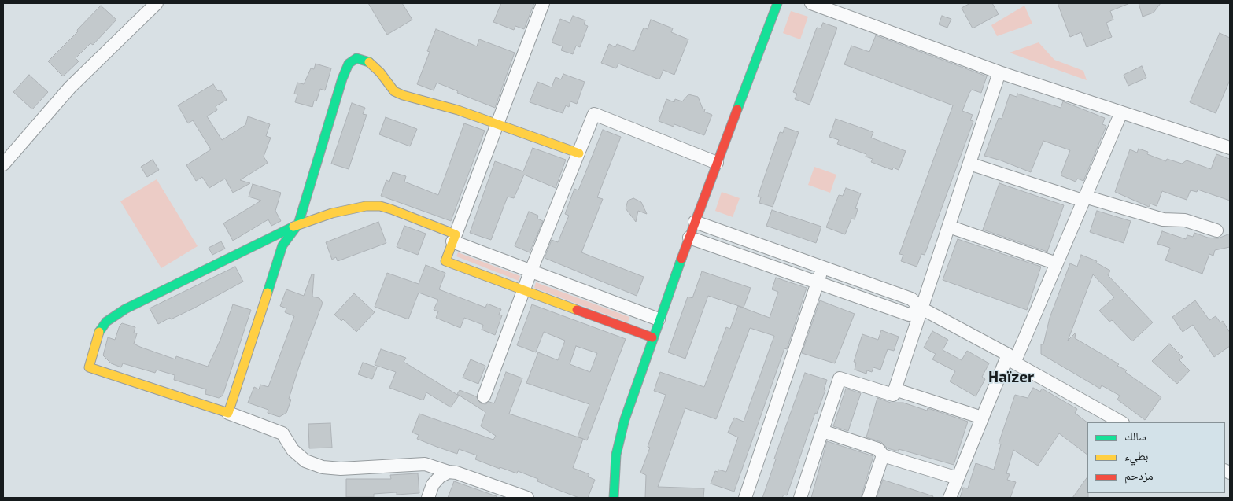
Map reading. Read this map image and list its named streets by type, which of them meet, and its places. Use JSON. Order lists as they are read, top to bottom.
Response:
{
  "districts": ["Haïzer"],
  "legend": ["سالك", "بطيء", "مزدحم"]
}
